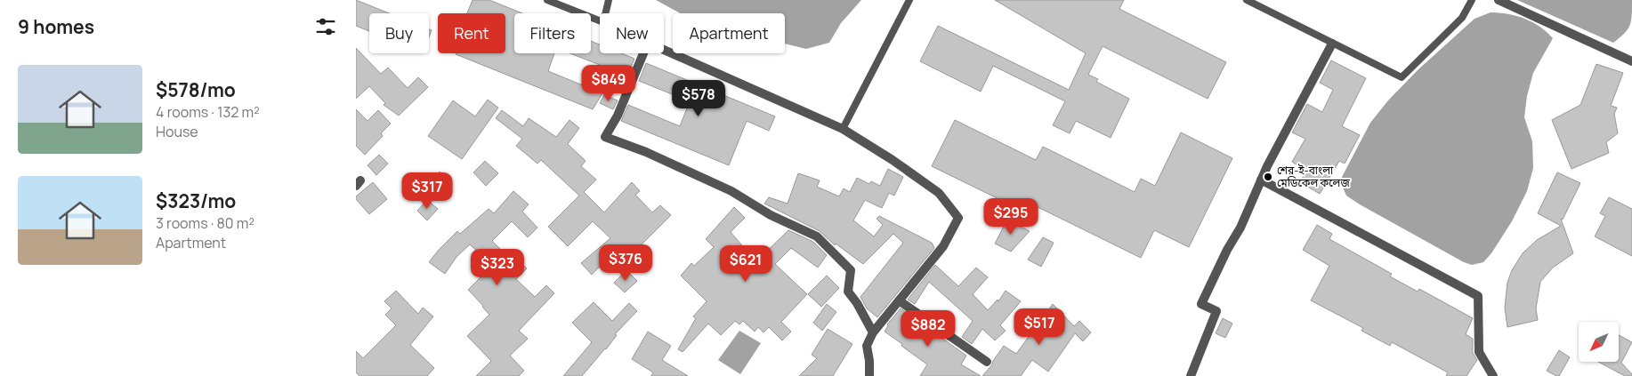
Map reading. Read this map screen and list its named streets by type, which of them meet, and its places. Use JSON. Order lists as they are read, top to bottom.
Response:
{
  "places": ["শের-ই-বাংলা মেডিকেল কলেজ"],
  "north": "bottom left",
  "page": {
    "heading": "9 homes",
    "chip": [
      "Buy",
      "Rent",
      "Filters",
      "New",
      "Apartment"
    ],
    "list": [
      {
        "name": "$578/mo",
        "note": "4 rooms · 132 m² · House"
      },
      {
        "name": "$323/mo",
        "note": "3 rooms · 80 m² · Apartment"
      }
    ],
    "price": [
      "$849",
      "$578",
      "$317",
      "$295",
      "$376",
      "$621",
      "$323",
      "$517",
      "$882"
    ]
  }
}
